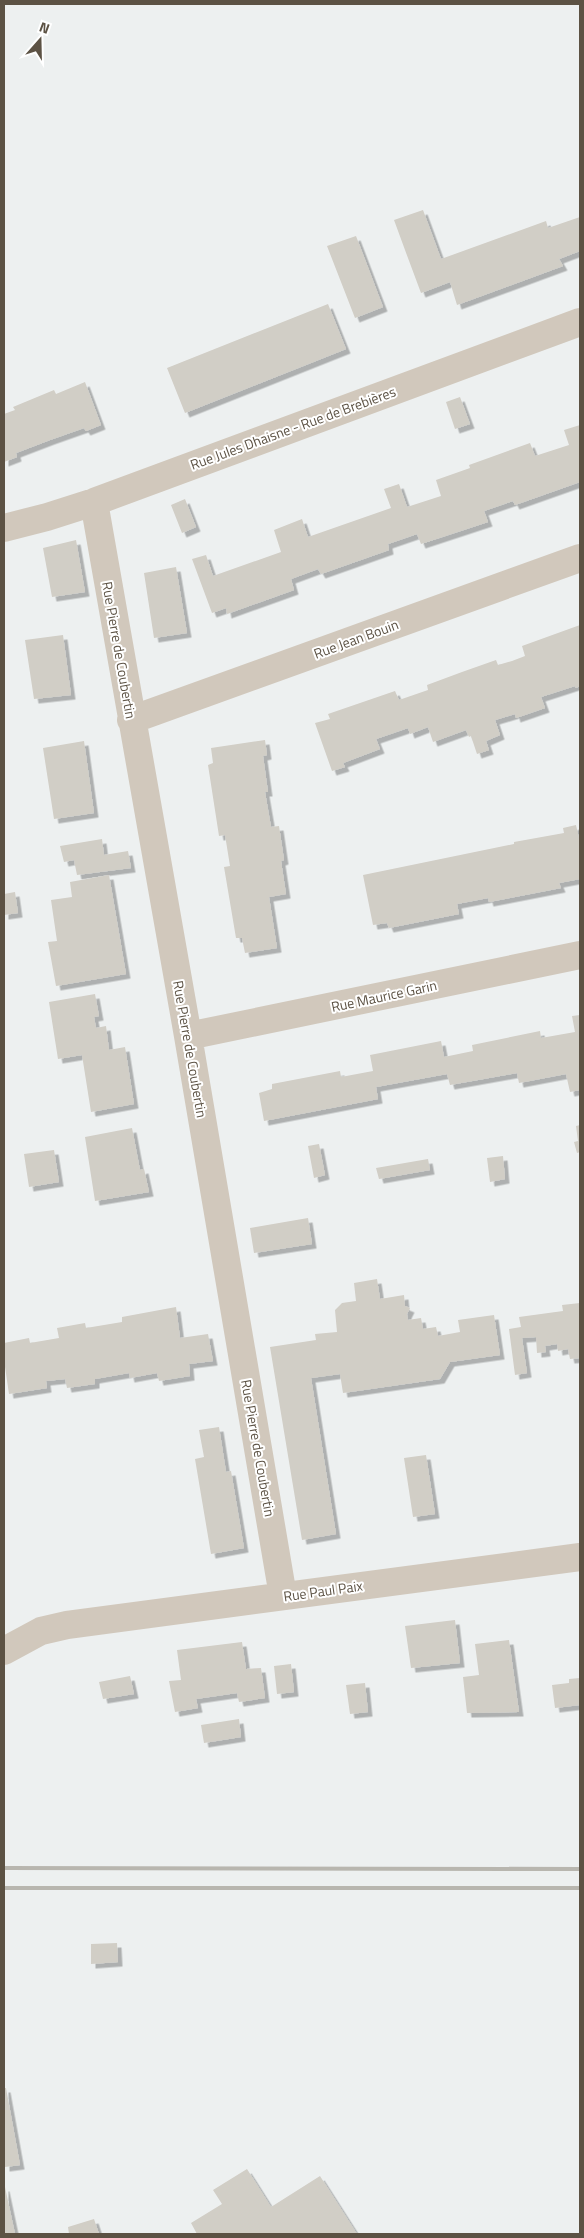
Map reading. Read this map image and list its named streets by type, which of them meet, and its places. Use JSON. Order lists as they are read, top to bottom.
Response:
{
  "streets": {
    "street": [
      "Rue Jules Dhaisne - Rue de Brebières",
      "Rue Jean Bouin",
      "Rue Pierre de Coubertin",
      "Rue Maurice Garin",
      "Rue Paul Paix"
    ]
  },
  "crossings": [
    ["Rue Jules Dhaisne - Rue de Brebières", "Rue Pierre de Coubertin"],
    ["Rue Jean Bouin", "Rue Pierre de Coubertin"],
    ["Rue Pierre de Coubertin", "Rue Maurice Garin"],
    ["Rue Pierre de Coubertin", "Rue Paul Paix"]
  ],
  "north": "top"
}
